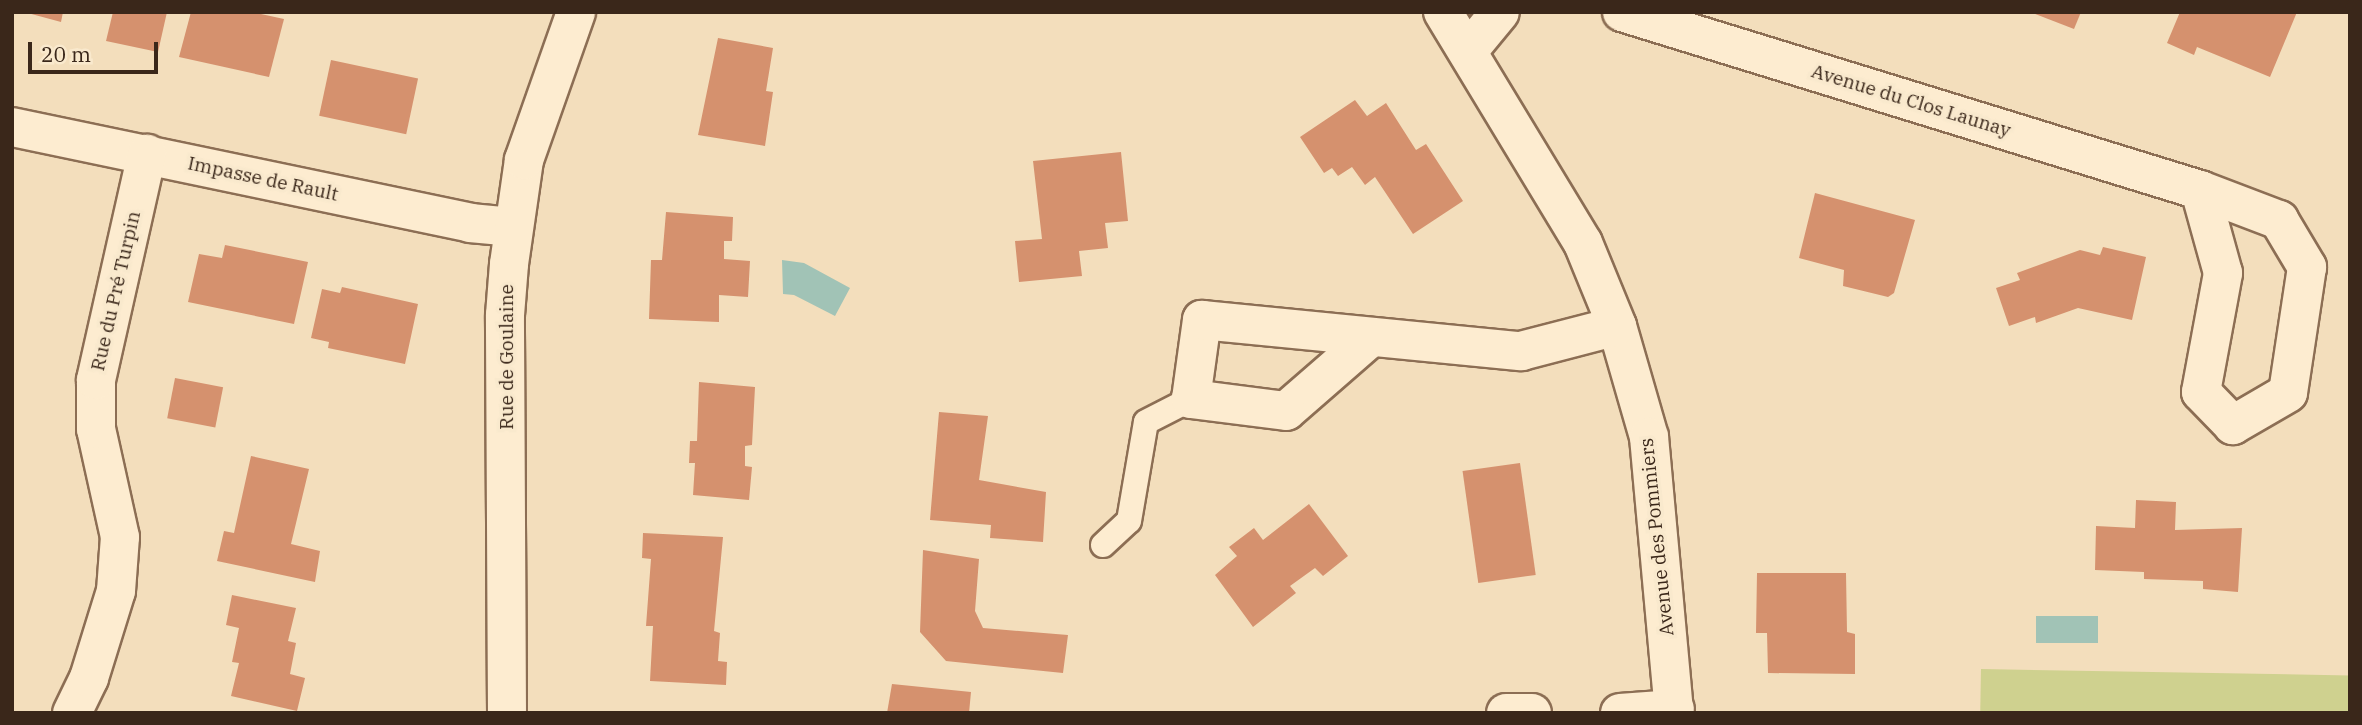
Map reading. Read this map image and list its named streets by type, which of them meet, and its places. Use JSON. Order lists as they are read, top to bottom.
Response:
{
  "streets": {
    "street": [
      "Avenue du Clos Launay",
      "Impasse de Rault",
      "Rue du Pré Turpin",
      "Rue de Goulaine",
      "Avenue des Pommiers"
    ]
  },
  "crossings": [
    ["Impasse de Rault", "Rue du Pré Turpin"],
    ["Impasse de Rault", "Rue de Goulaine"]
  ],
  "scale_bar": "20 m"
}
